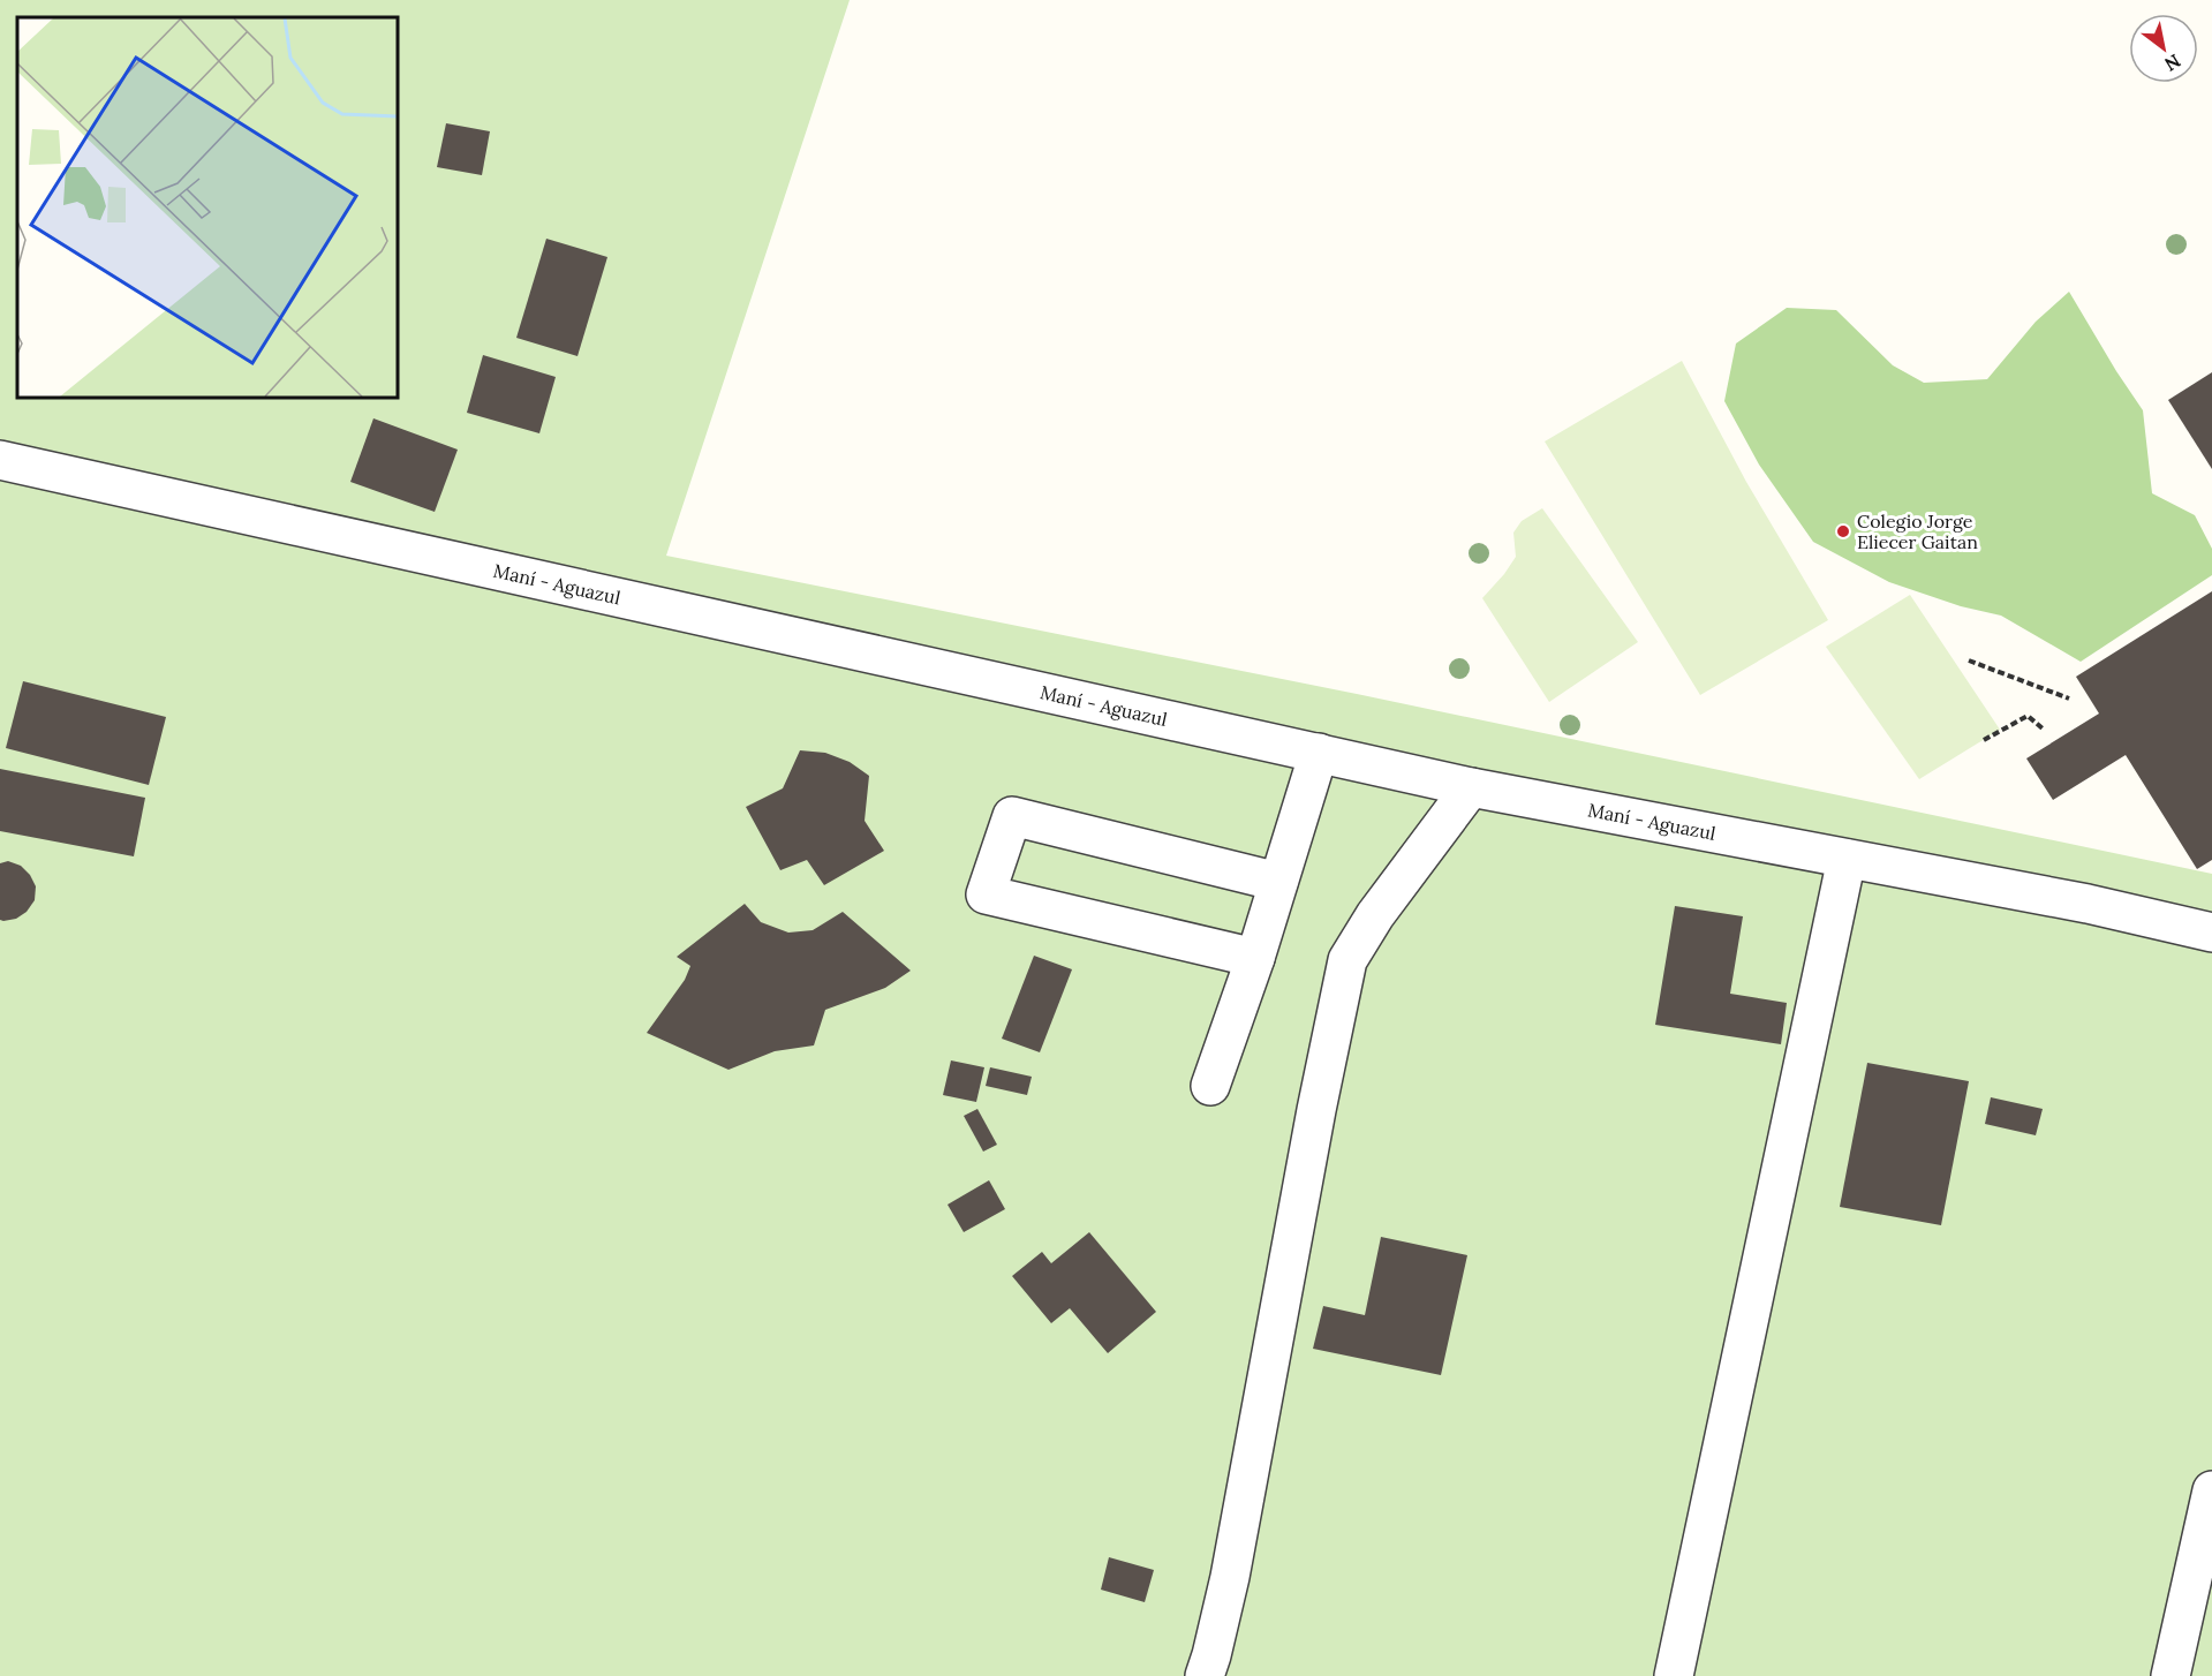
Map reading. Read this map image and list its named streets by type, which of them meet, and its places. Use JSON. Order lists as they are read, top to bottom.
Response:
{
  "streets": {
    "street": ["Maní - Aguazul"]
  },
  "places": ["Colegio Jorge Eliecer Gaitan"],
  "north": "bottom right"
}
